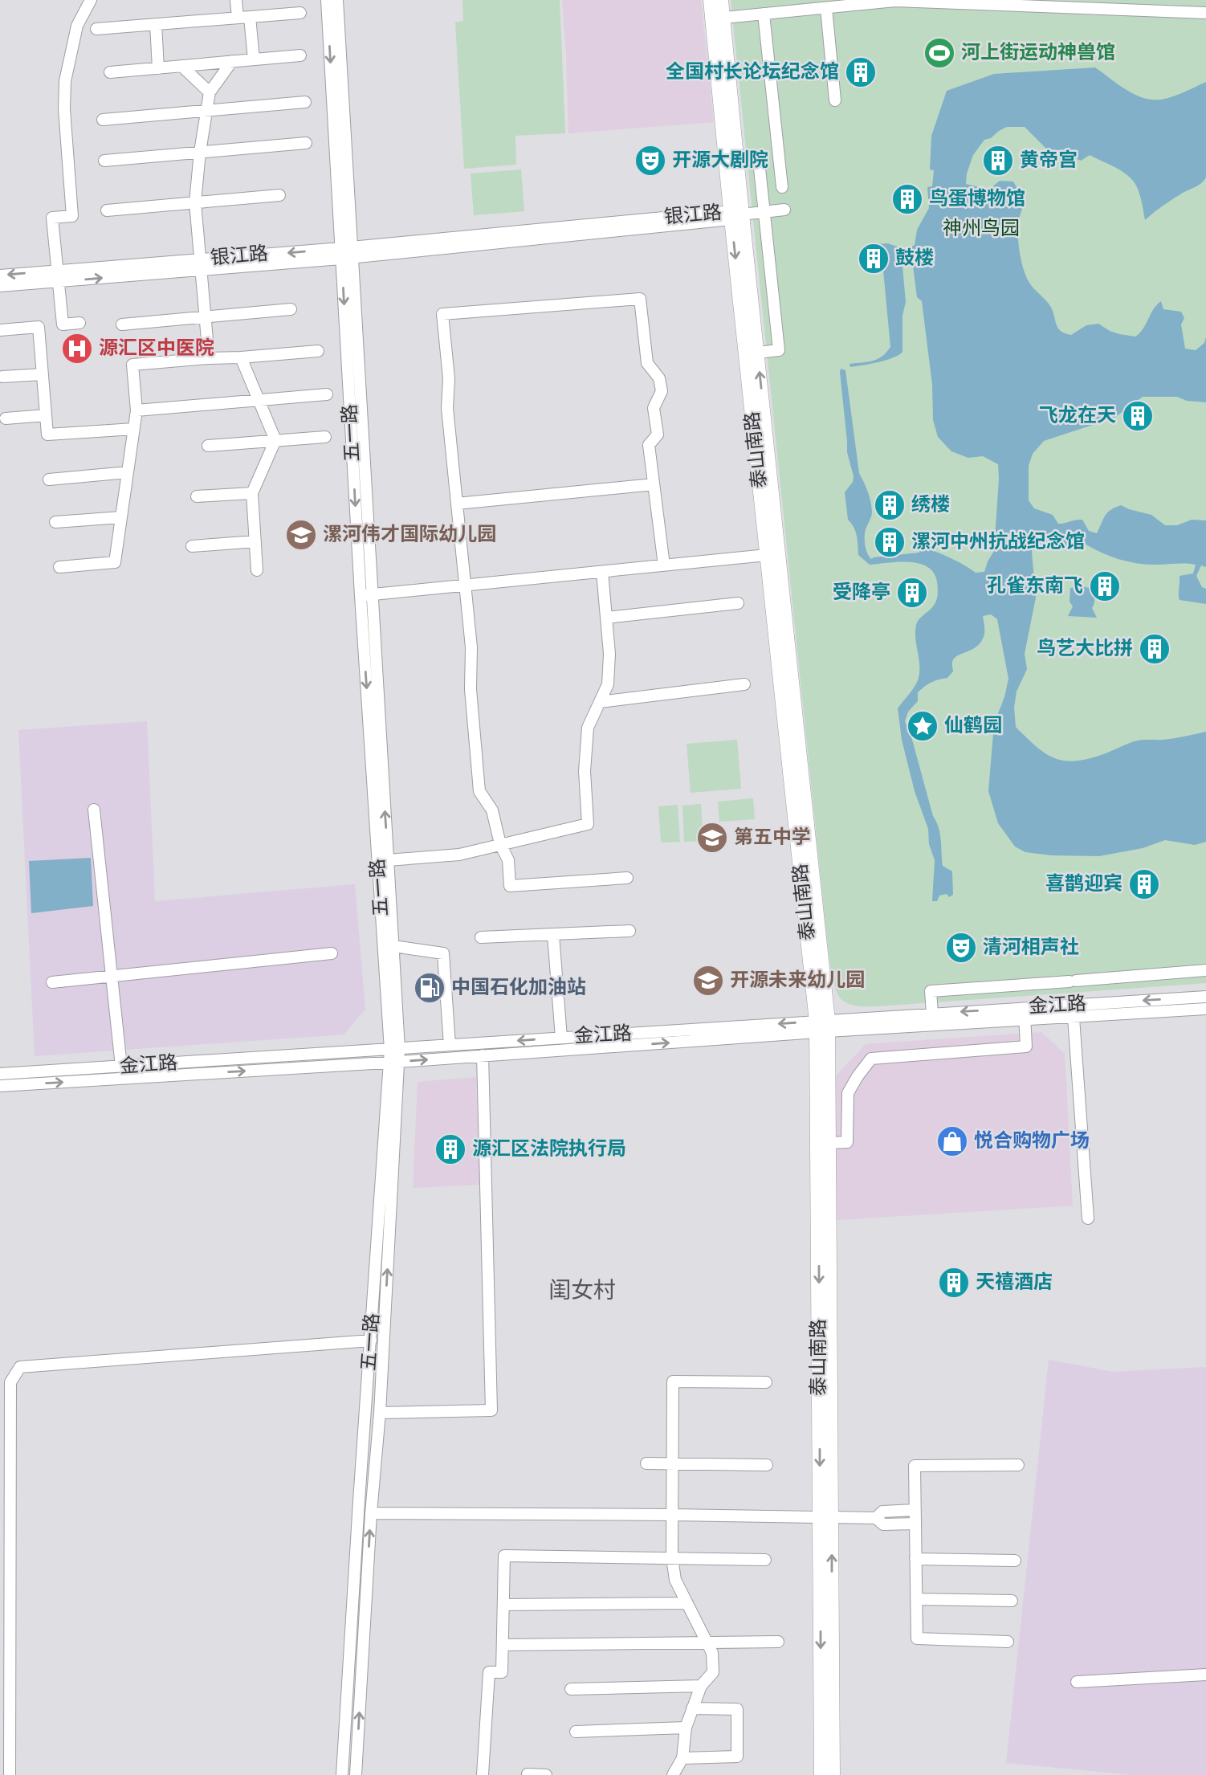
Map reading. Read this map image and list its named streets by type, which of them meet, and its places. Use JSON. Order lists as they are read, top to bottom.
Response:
{
  "streets": {
    "main road": ["泰山南路"],
    "street": ["银江路", "五一路", "金江路"]
  },
  "crossings": [
    ["银江路", "五一路"],
    ["银江路", "泰山南路"],
    ["五一路", "金江路"],
    ["泰山南路", "金江路"]
  ],
  "districts": ["闺女村"],
  "parks": ["神州鸟园"],
  "places": {
    "sports": ["河上街运动神兽馆"],
    "building": [
      "全国村长论坛纪念馆",
      "黄帝宫",
      "鸟蛋博物馆",
      "鼓楼",
      "飞龙在天",
      "绣楼",
      "漯河中州抗战纪念馆",
      "孔雀东南飞",
      "受降亭",
      "鸟艺大比拼",
      "喜鹊迎宾",
      "源汇区法院执行局",
      "天禧酒店"
    ],
    "theatre": ["开源大剧院", "清河相声社"],
    "hospital": ["源汇区中医院"],
    "school or university": ["漯河伟才国际幼儿园", "第五中学", "开源未来幼儿园"],
    "place": ["仙鹤园"],
    "fuel station": ["中国石化加油站"],
    "shop": ["悦合购物广场"]
  }
}
